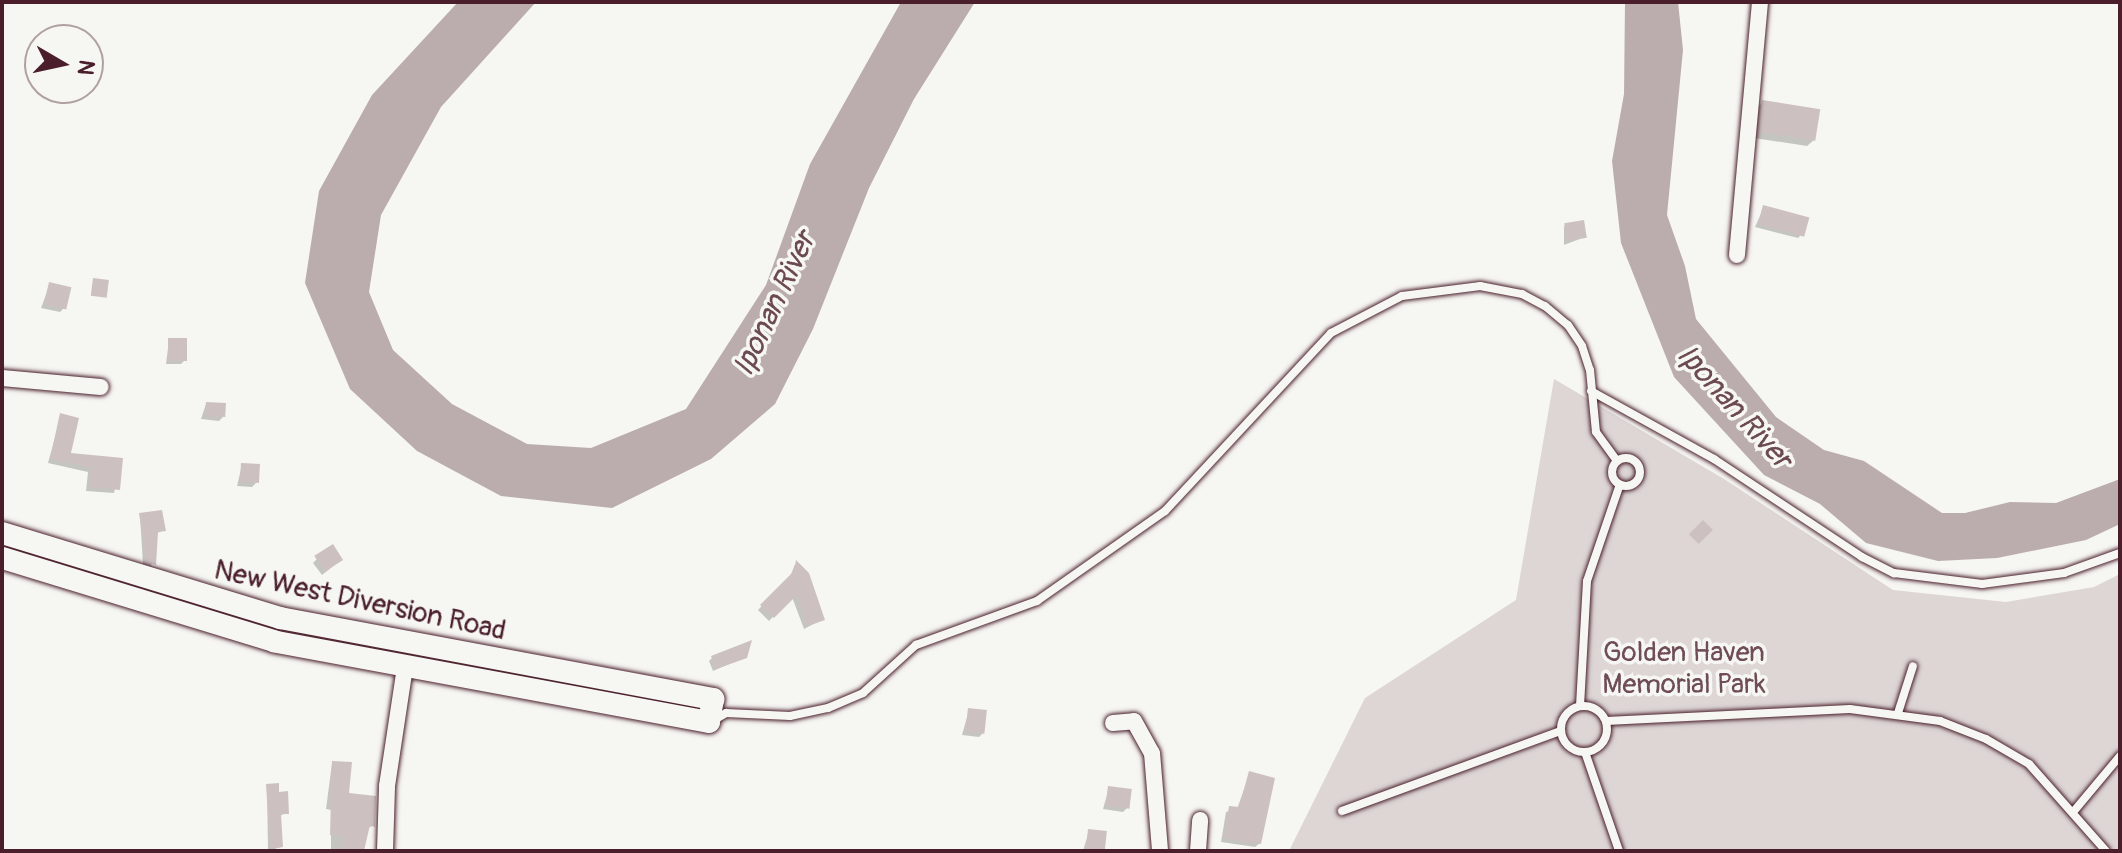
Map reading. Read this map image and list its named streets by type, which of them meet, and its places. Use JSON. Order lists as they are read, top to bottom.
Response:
{
  "streets": {
    "street": ["New West Diversion Road"]
  },
  "water": ["Iponan River"],
  "parks": ["Golden Haven Memorial Park"],
  "north": "right"
}
